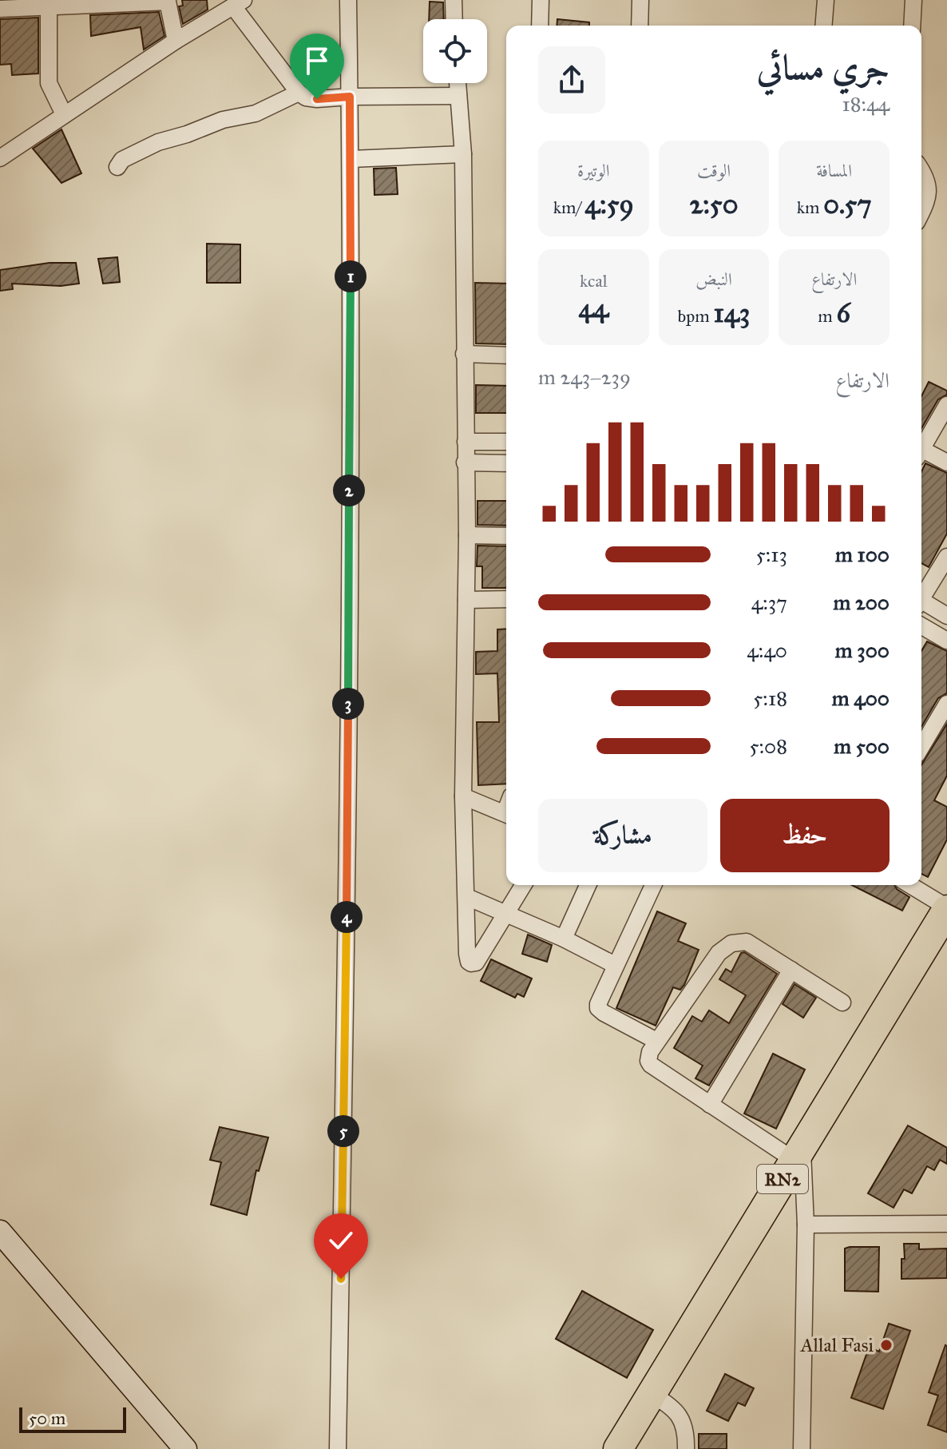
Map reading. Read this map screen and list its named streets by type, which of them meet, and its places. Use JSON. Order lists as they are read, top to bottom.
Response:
{
  "streets": {
    "highway": ["RN2"]
  },
  "places": ["Allal Fasi"],
  "scale_bar": "50 m",
  "page": {
    "heading": ["جري مسائي", "18:44"],
    "stats": [
      ["المسافة", "0.57 km"],
      ["الوقت", "2:50"],
      ["الوتيرة", "4:59 /km"],
      ["الارتفاع", "6 m"],
      ["النبض", "143 bpm"],
      ["kcal", "44"]
    ],
    "pins": [
      "1",
      "2",
      "3",
      "4",
      "5"
    ],
    "chart": ["الارتفاع", "239–243 m"],
    "list": [
      {
        "name": "100 m",
        "note": "5:13"
      },
      {
        "name": "200 m",
        "note": "4:37"
      },
      {
        "name": "300 m",
        "note": "4:40"
      },
      {
        "name": "400 m",
        "note": "5:18"
      },
      {
        "name": "500 m",
        "note": "5:08"
      }
    ],
    "buttons": ["حفظ", "مشاركة"],
    "scale": "50 m"
  }
}
